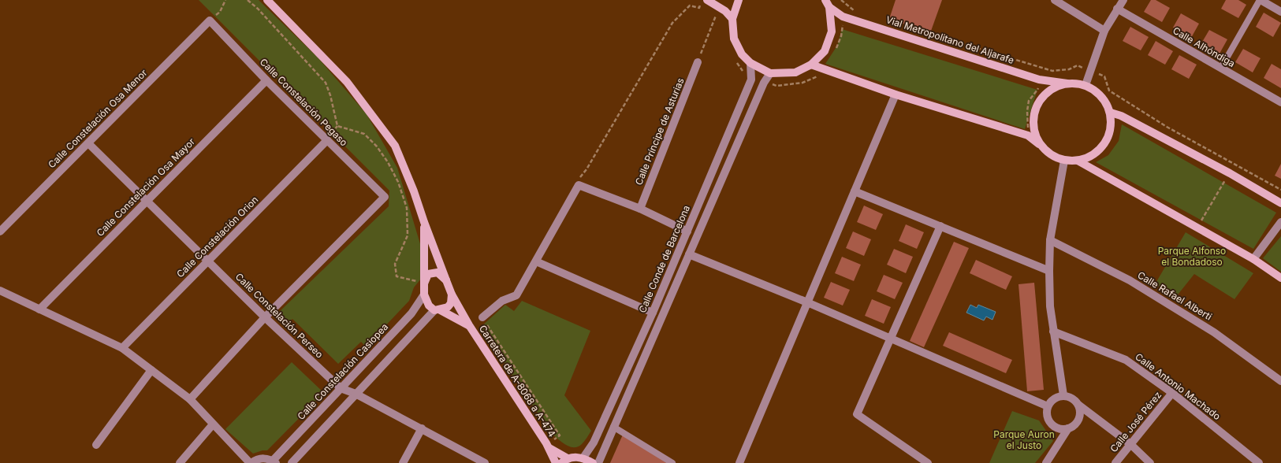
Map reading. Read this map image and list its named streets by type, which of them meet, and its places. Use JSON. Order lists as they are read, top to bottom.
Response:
{
  "streets": {
    "main road": ["Vial Metropolitano del Aljarafe", "Carretera de A-8068 a A-474"],
    "street": [
      "Calle Alhóndiga",
      "Calle Constelación Pegaso",
      "Calle Constelación Osa Menor",
      "Calle Príncipe de Asturias",
      "Calle Constelación Osa Mayor",
      "Calle Constelación Orion",
      "Calle Conde de Barcelona",
      "Calle Rafael Alberti",
      "Calle Constelación Perseo",
      "Calle Constelación Casiopea",
      "Calle Antonio Machado",
      "Calle José Pérez"
    ]
  },
  "crossings": [
    ["Calle Constelación Pegaso", "Calle Constelación Osa Menor"],
    ["Calle Constelación Pegaso", "Calle Constelación Osa Mayor"],
    ["Calle Constelación Pegaso", "Calle Constelación Orion"],
    ["Calle Constelación Pegaso", "Calle Constelación Perseo"],
    ["Calle Constelación Osa Menor", "Calle Constelación Perseo"],
    ["Calle Constelación Osa Mayor", "Calle Constelación Perseo"],
    ["Calle Constelación Orion", "Calle Constelación Perseo"],
    ["Calle Constelación Perseo", "Calle Constelación Casiopea"],
    ["Calle Constelación Casiopea", "Carretera de A-8068 a A-474"],
    ["Calle Antonio Machado", "Calle José Pérez"]
  ],
  "parks": ["Parque Alfonso el Bondadoso", "Parque Auron el Justo"]
}
